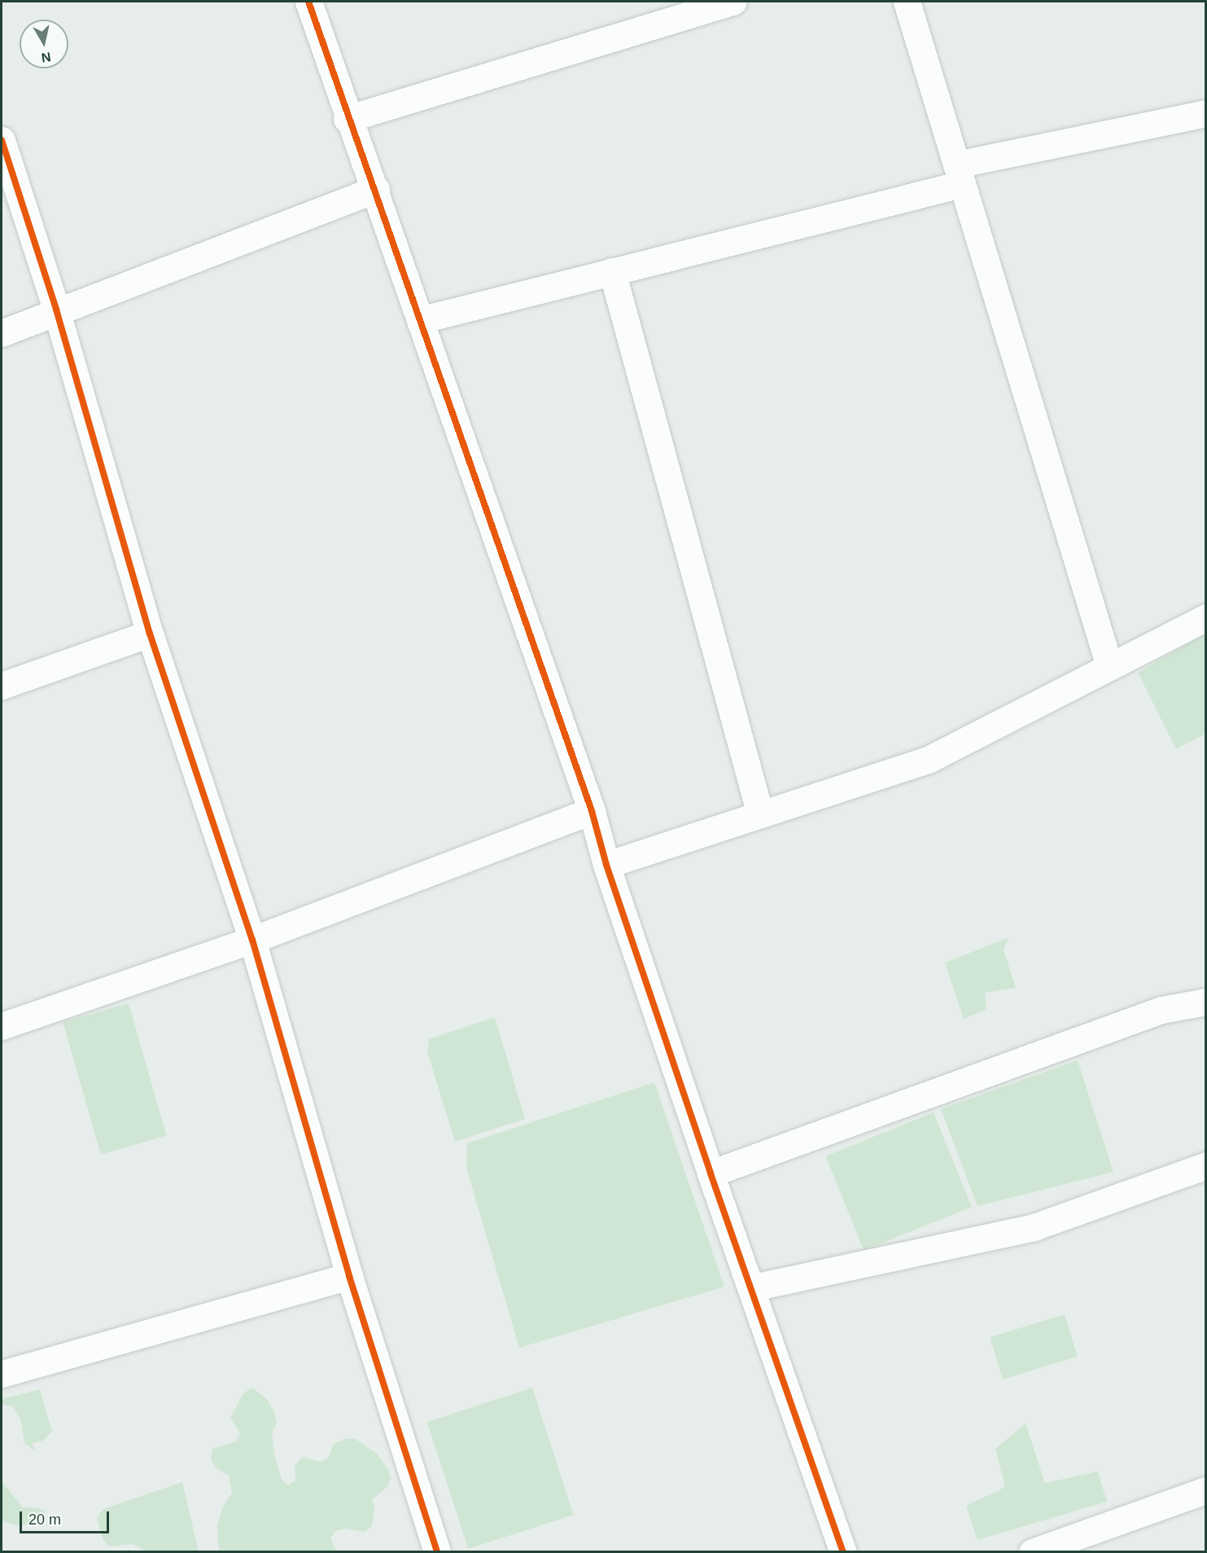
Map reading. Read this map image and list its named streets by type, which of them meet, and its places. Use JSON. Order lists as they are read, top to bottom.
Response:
{
  "scale_bar": "20 m",
  "north": "bottom"
}
